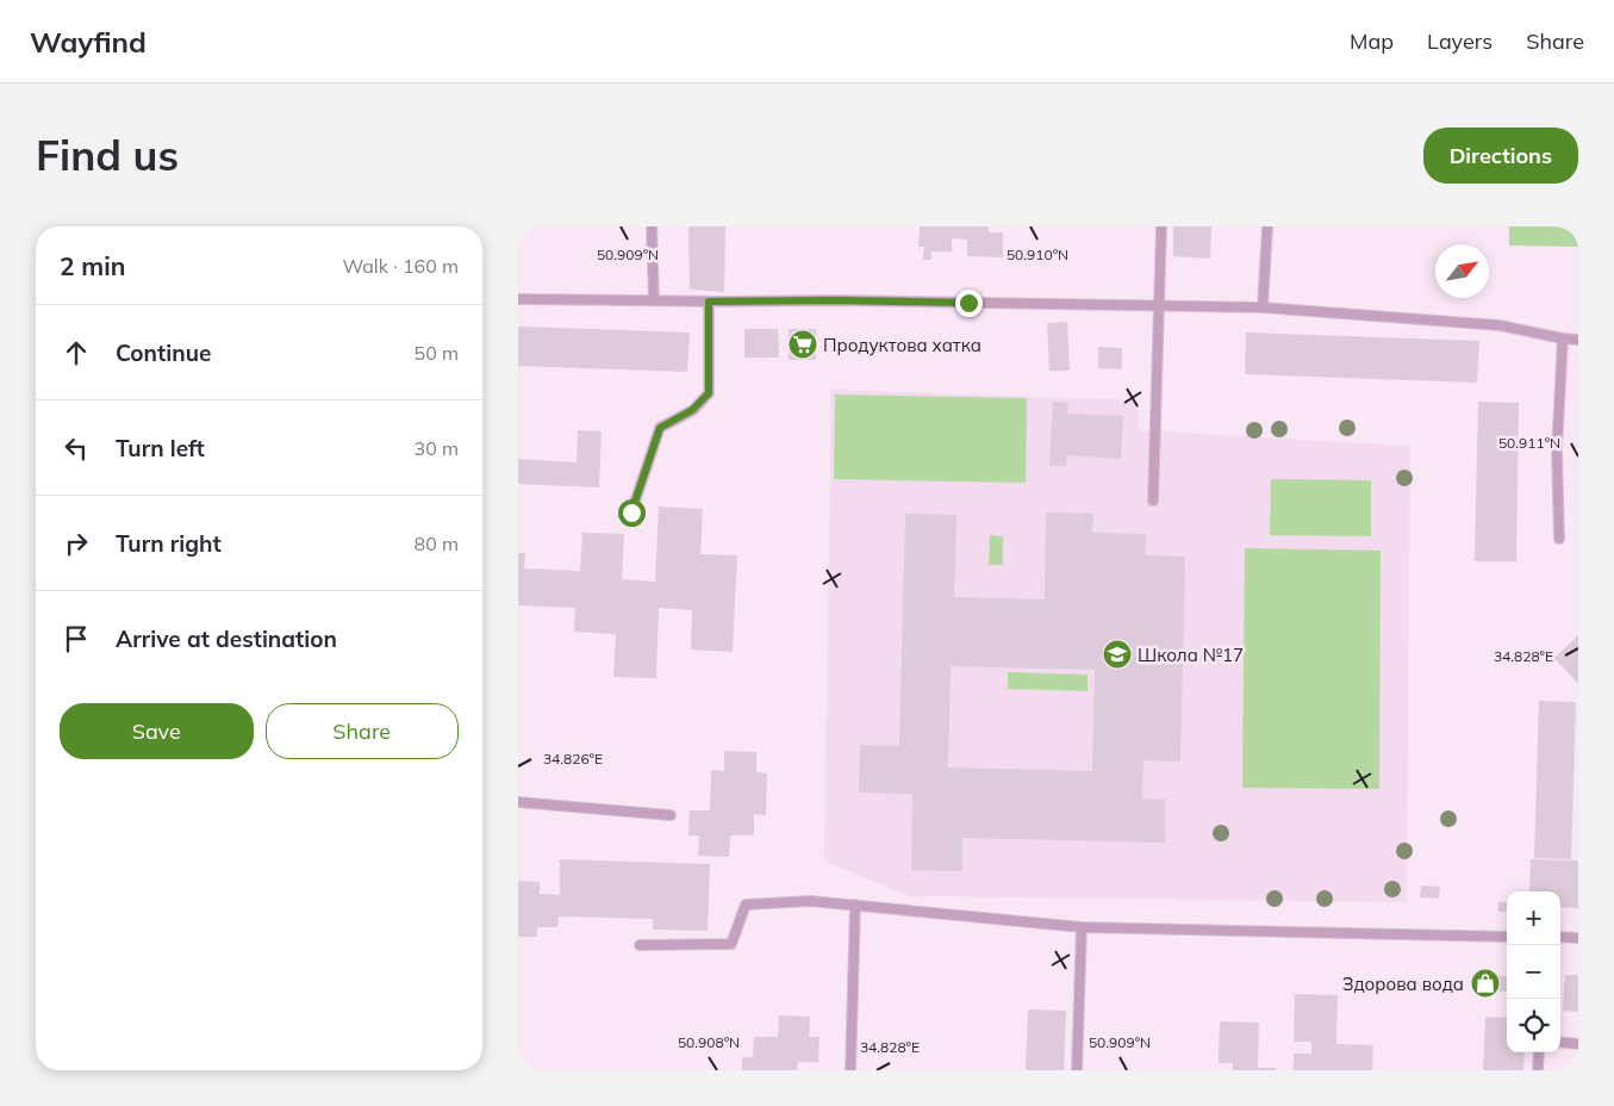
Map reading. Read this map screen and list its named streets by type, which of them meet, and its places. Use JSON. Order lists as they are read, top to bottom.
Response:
{
  "places": {
    "supermarket": ["Продуктова хатка"],
    "school or university": ["Школа №17"],
    "shop": ["Здорова вода"]
  },
  "north": "top right",
  "page": {
    "header": "Wayfind",
    "nav": ["Map", "Layers", "Share"],
    "buttons": [
      "Directions",
      ["Save", "Share"]
    ],
    "title": "Find us",
    "heading": ["2 min", "Walk · 160 m"],
    "list": [
      ["Continue", "50 m"],
      ["Turn left", "30 m"],
      ["Turn right", "80 m"],
      "Arrive at destination"
    ],
    "map_buttons": ["+", "−"]
  },
  "coordinates": [
    "50.909°N",
    "50.910°N",
    "50.911°N",
    "34.828°E",
    "34.826°E",
    "50.908°N"
  ]
}
